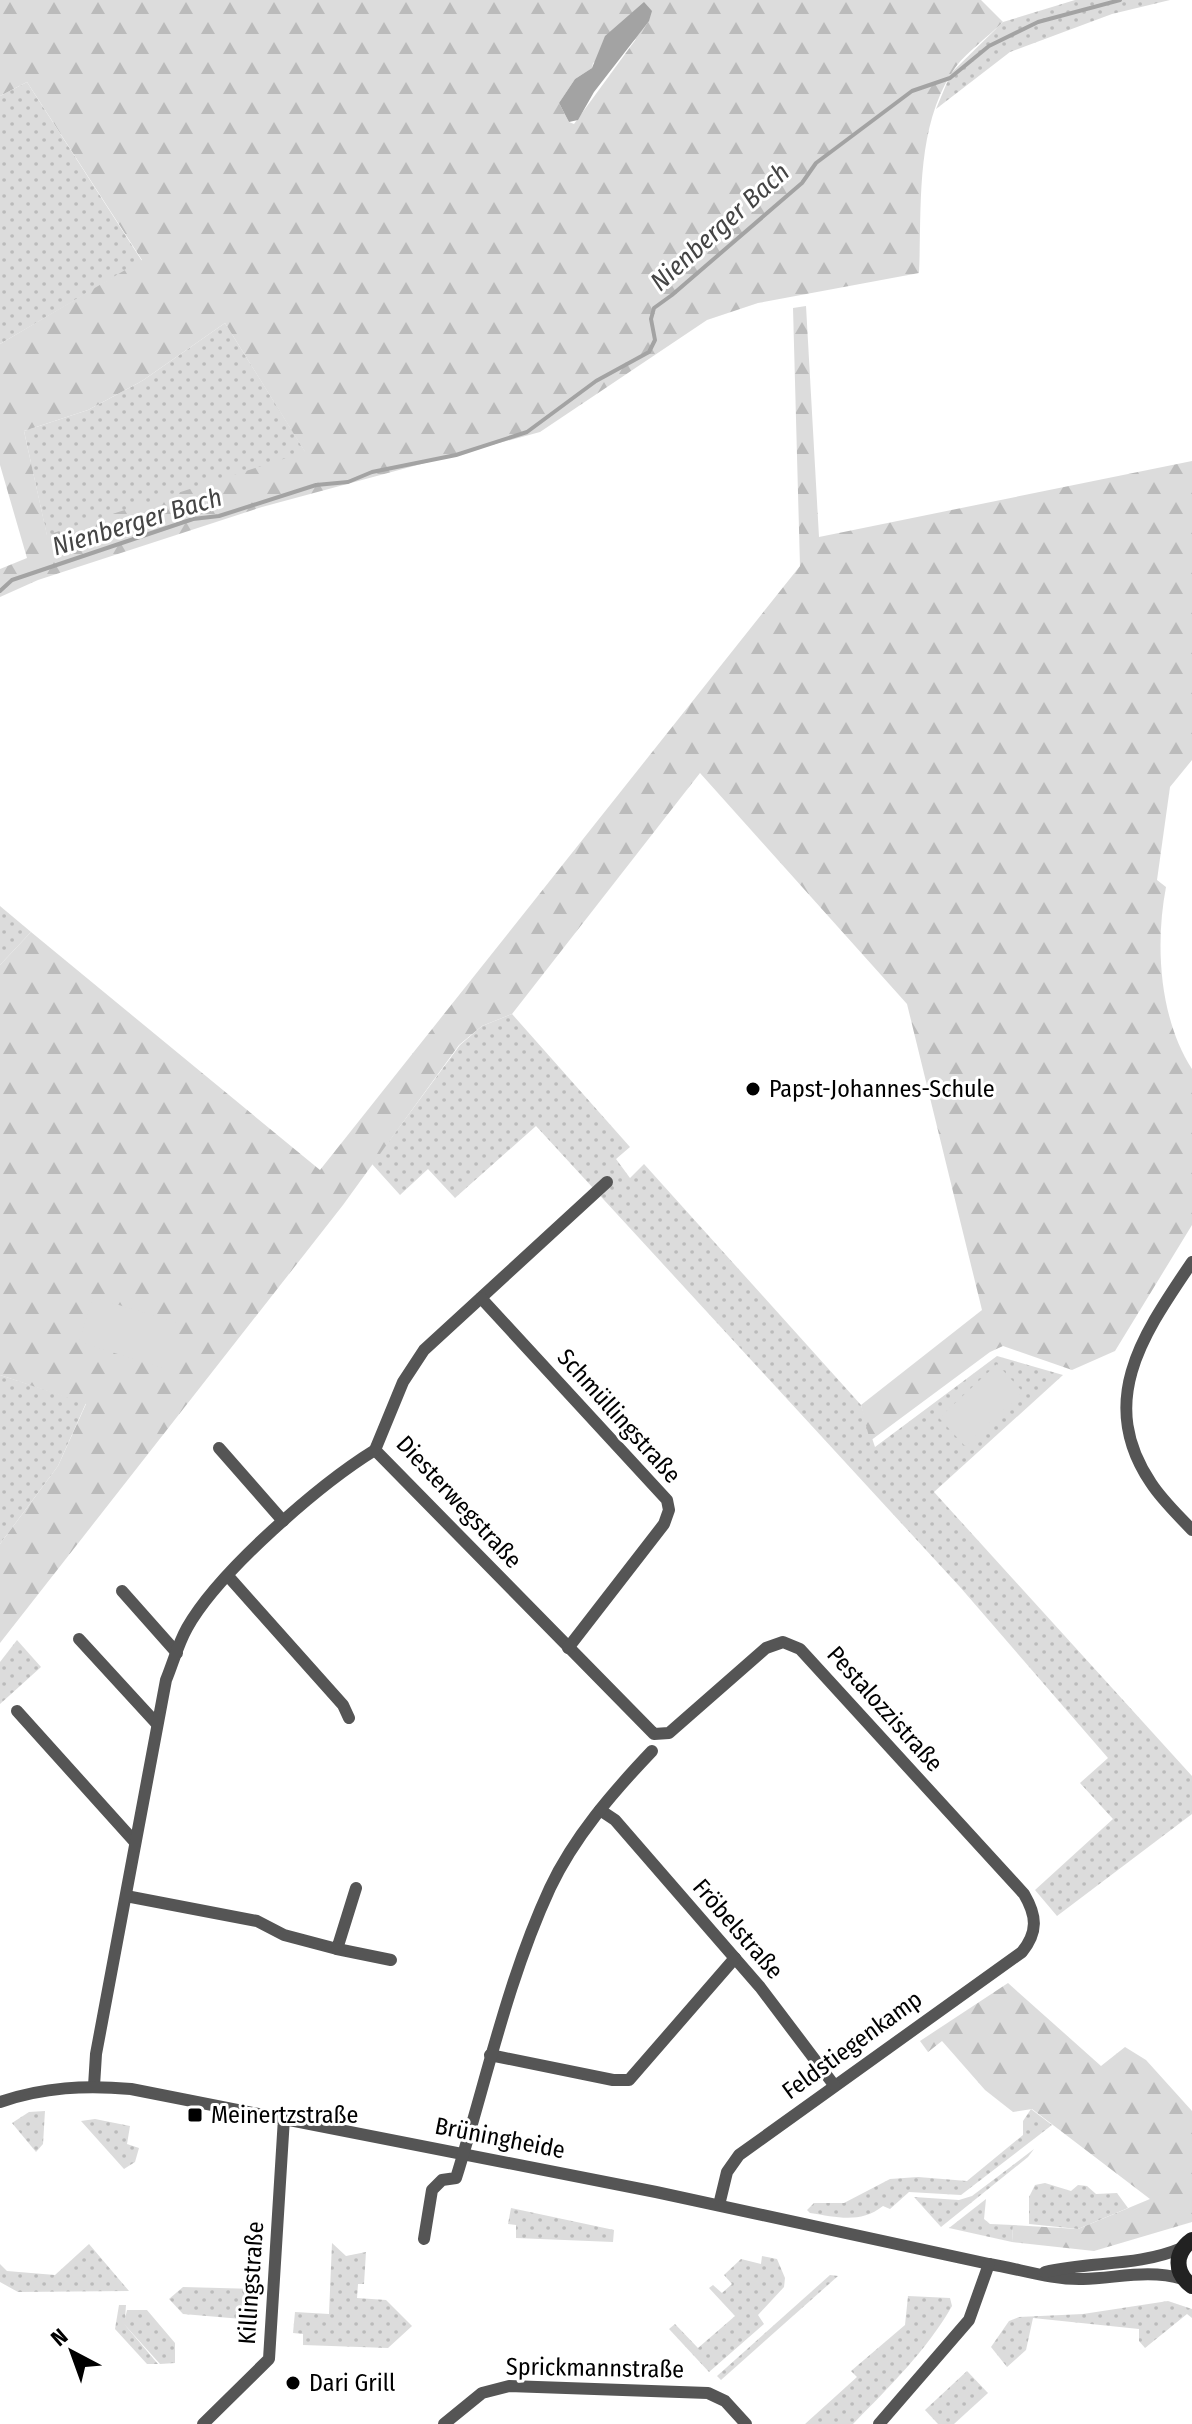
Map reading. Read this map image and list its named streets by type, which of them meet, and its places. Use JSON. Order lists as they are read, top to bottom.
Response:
{
  "streets": {
    "street": [
      "Schmüllingstraße",
      "Diesterwegstraße",
      "Pestalozzistraße",
      "Fröbelstraße",
      "Feldstiegenkamp",
      "Brüningheide",
      "Killingstraße",
      "Sprickmannstraße"
    ]
  },
  "crossings": [
    ["Schmüllingstraße", "Diesterwegstraße"],
    ["Diesterwegstraße", "Pestalozzistraße"],
    ["Pestalozzistraße", "Feldstiegenkamp"],
    ["Fröbelstraße", "Feldstiegenkamp"],
    ["Feldstiegenkamp", "Brüningheide"],
    ["Brüningheide", "Killingstraße"]
  ],
  "water": ["Nienberger Bach"],
  "places": {
    "other": ["Papst-Johannes-Schule", "Dari Grill"],
    "transit": ["Meinertzstraße"]
  },
  "north": "top left"
}
